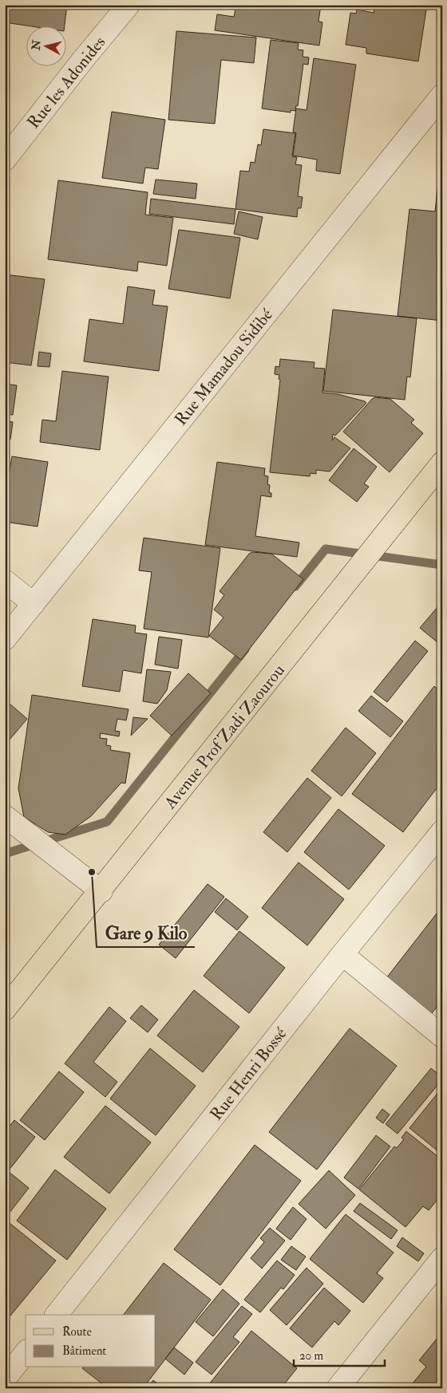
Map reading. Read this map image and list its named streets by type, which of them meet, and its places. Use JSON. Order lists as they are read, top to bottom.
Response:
{
  "streets": {
    "main road": ["Avenue Prof Zadi Zaourou"],
    "street": ["Rue les Adonides", "Rue Mamadou Sidibé", "Rue Henri Bossé"]
  },
  "places": ["Gare 9 Kilo"],
  "legend": ["Route", "Bâtiment"],
  "scale_bar": "20 m",
  "north": "left"
}
